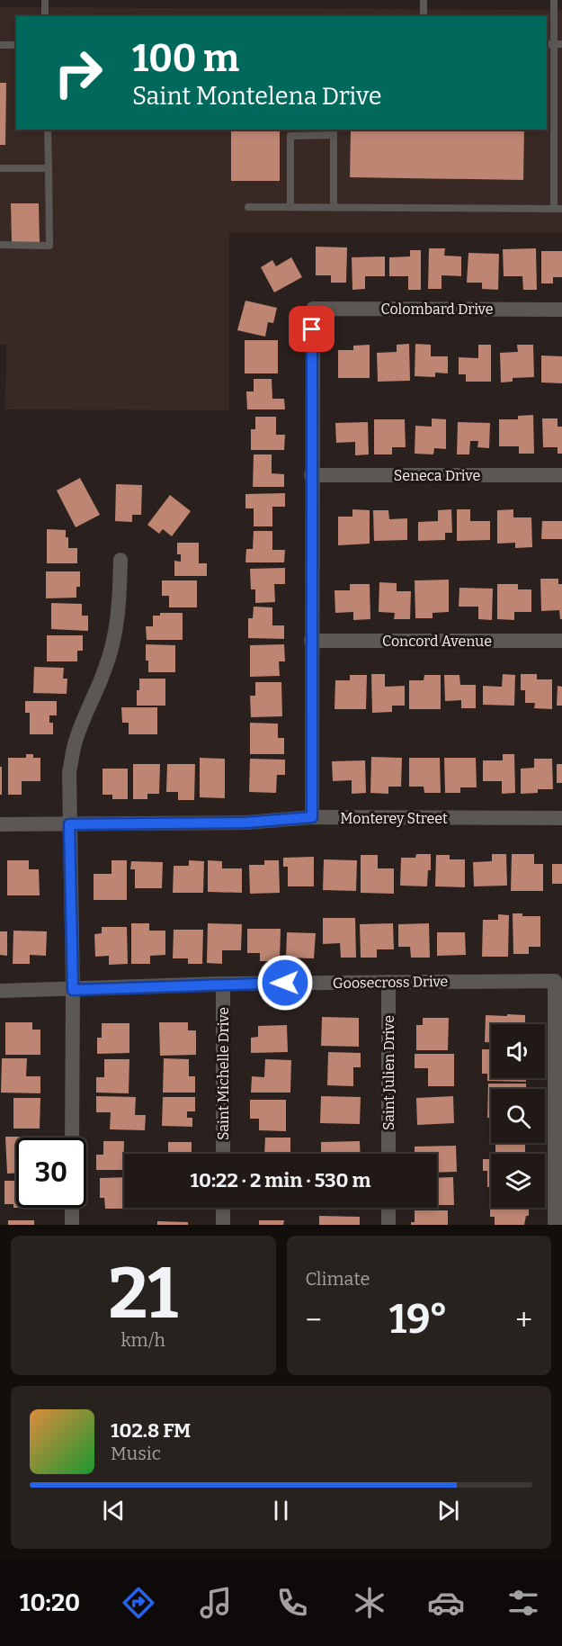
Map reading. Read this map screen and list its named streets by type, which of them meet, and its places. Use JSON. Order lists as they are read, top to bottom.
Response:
{
  "streets": {
    "street": [
      "Colombard Drive",
      "Seneca Drive",
      "Concord Avenue",
      "Monterey Street",
      "Goosecross Drive",
      "Saint Julien Drive",
      "Saint Michelle Drive"
    ]
  },
  "crossings": [
    ["Colombard Drive", "Seneca Drive"],
    ["Goosecross Drive", "Saint Julien Drive"],
    ["Goosecross Drive", "Saint Michelle Drive"]
  ],
  "page": {
    "turn": ["100 m", "Saint Montelena Drive"],
    "limit": "30",
    "trip": "10:22 · 2 min · 530 m",
    "tile": [
      ["21", "km/h"],
      "Climate"
    ],
    "heat": ["−", "19°", "+"],
    "song": ["102.8 FM", "Music"],
    "tabs": "10:20"
  }
}
